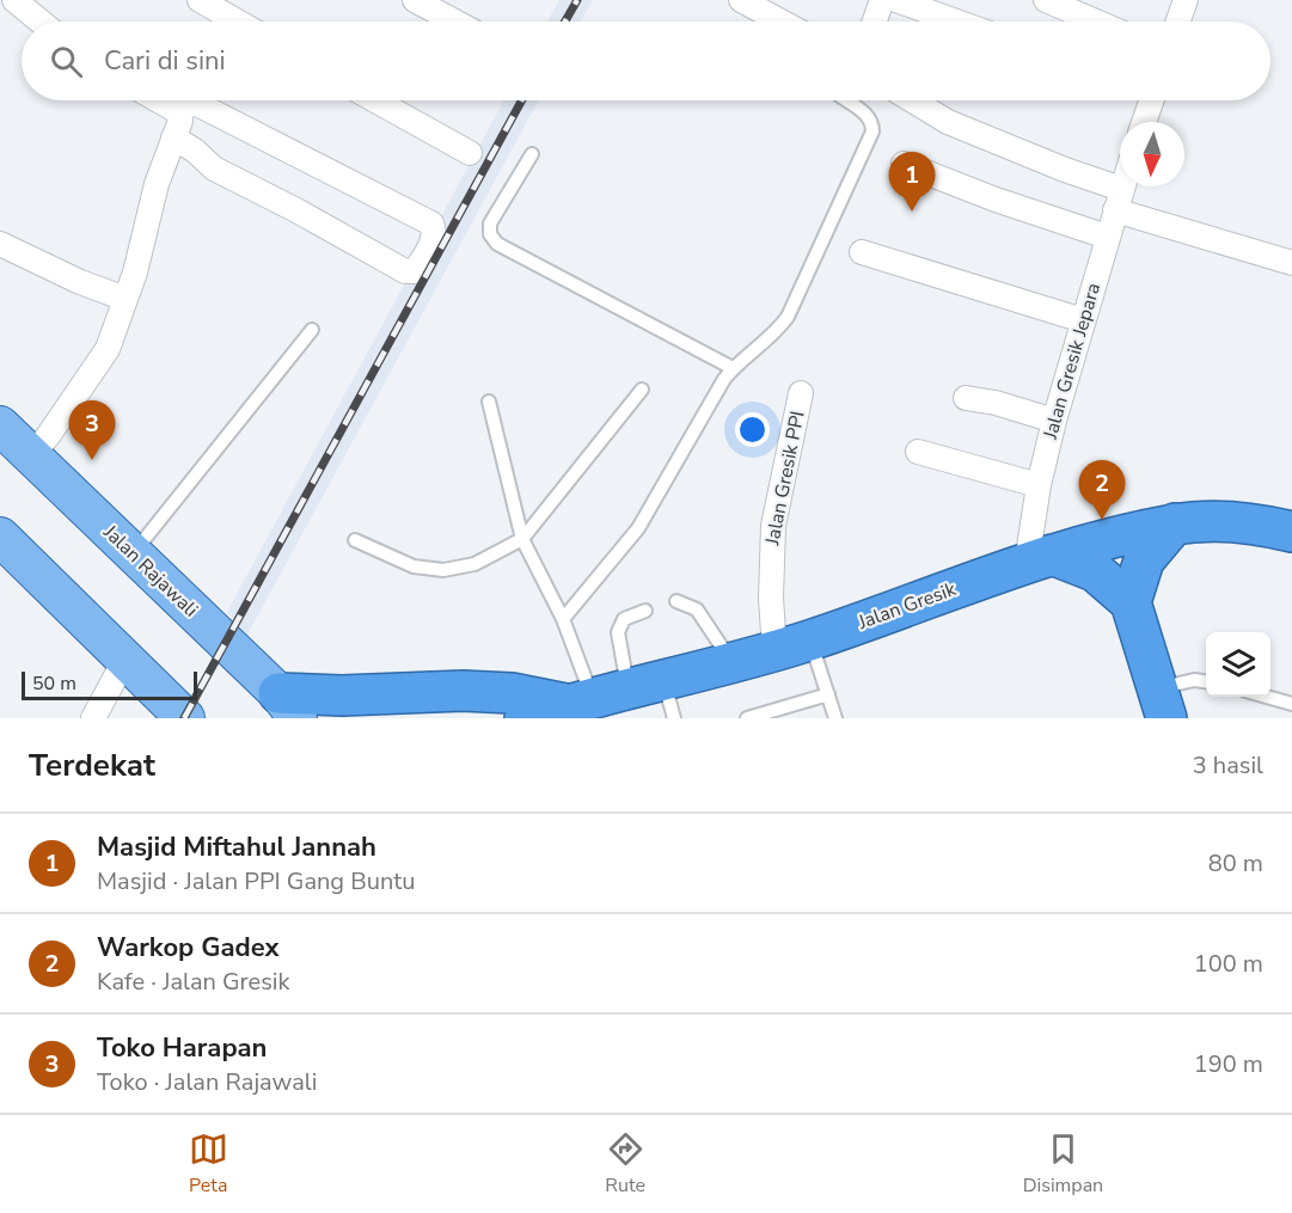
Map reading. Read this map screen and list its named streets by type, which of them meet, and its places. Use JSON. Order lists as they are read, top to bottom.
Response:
{
  "streets": {
    "highway": ["Jalan Gresik"],
    "main road": ["Jalan Rajawali"],
    "street": ["Jalan Gresik Jepara", "Jalan Gresik PPI"]
  },
  "crossings": [
    ["Jalan Gresik Jepara", "Jalan Gresik"],
    ["Jalan Gresik PPI", "Jalan Gresik"]
  ],
  "scale_bar": "50 m",
  "north": "bottom",
  "page": {
    "search": "Cari di sini",
    "pins": ["1", "3", "2"],
    "scale": "50 m",
    "heading": ["Terdekat", "3 hasil"],
    "list": [
      {
        "mark": "1",
        "name": "Masjid Miftahul Jannah",
        "note": "Masjid · Jalan PPI Gang Buntu",
        "value": "80 m"
      },
      {
        "mark": "2",
        "name": "Warkop Gadex",
        "note": "Kafe · Jalan Gresik",
        "value": "100 m"
      },
      {
        "mark": "3",
        "name": "Toko Harapan",
        "note": "Toko · Jalan Rajawali",
        "value": "190 m"
      }
    ],
    "nav": ["Peta", "Rute", "Disimpan"]
  }
}
